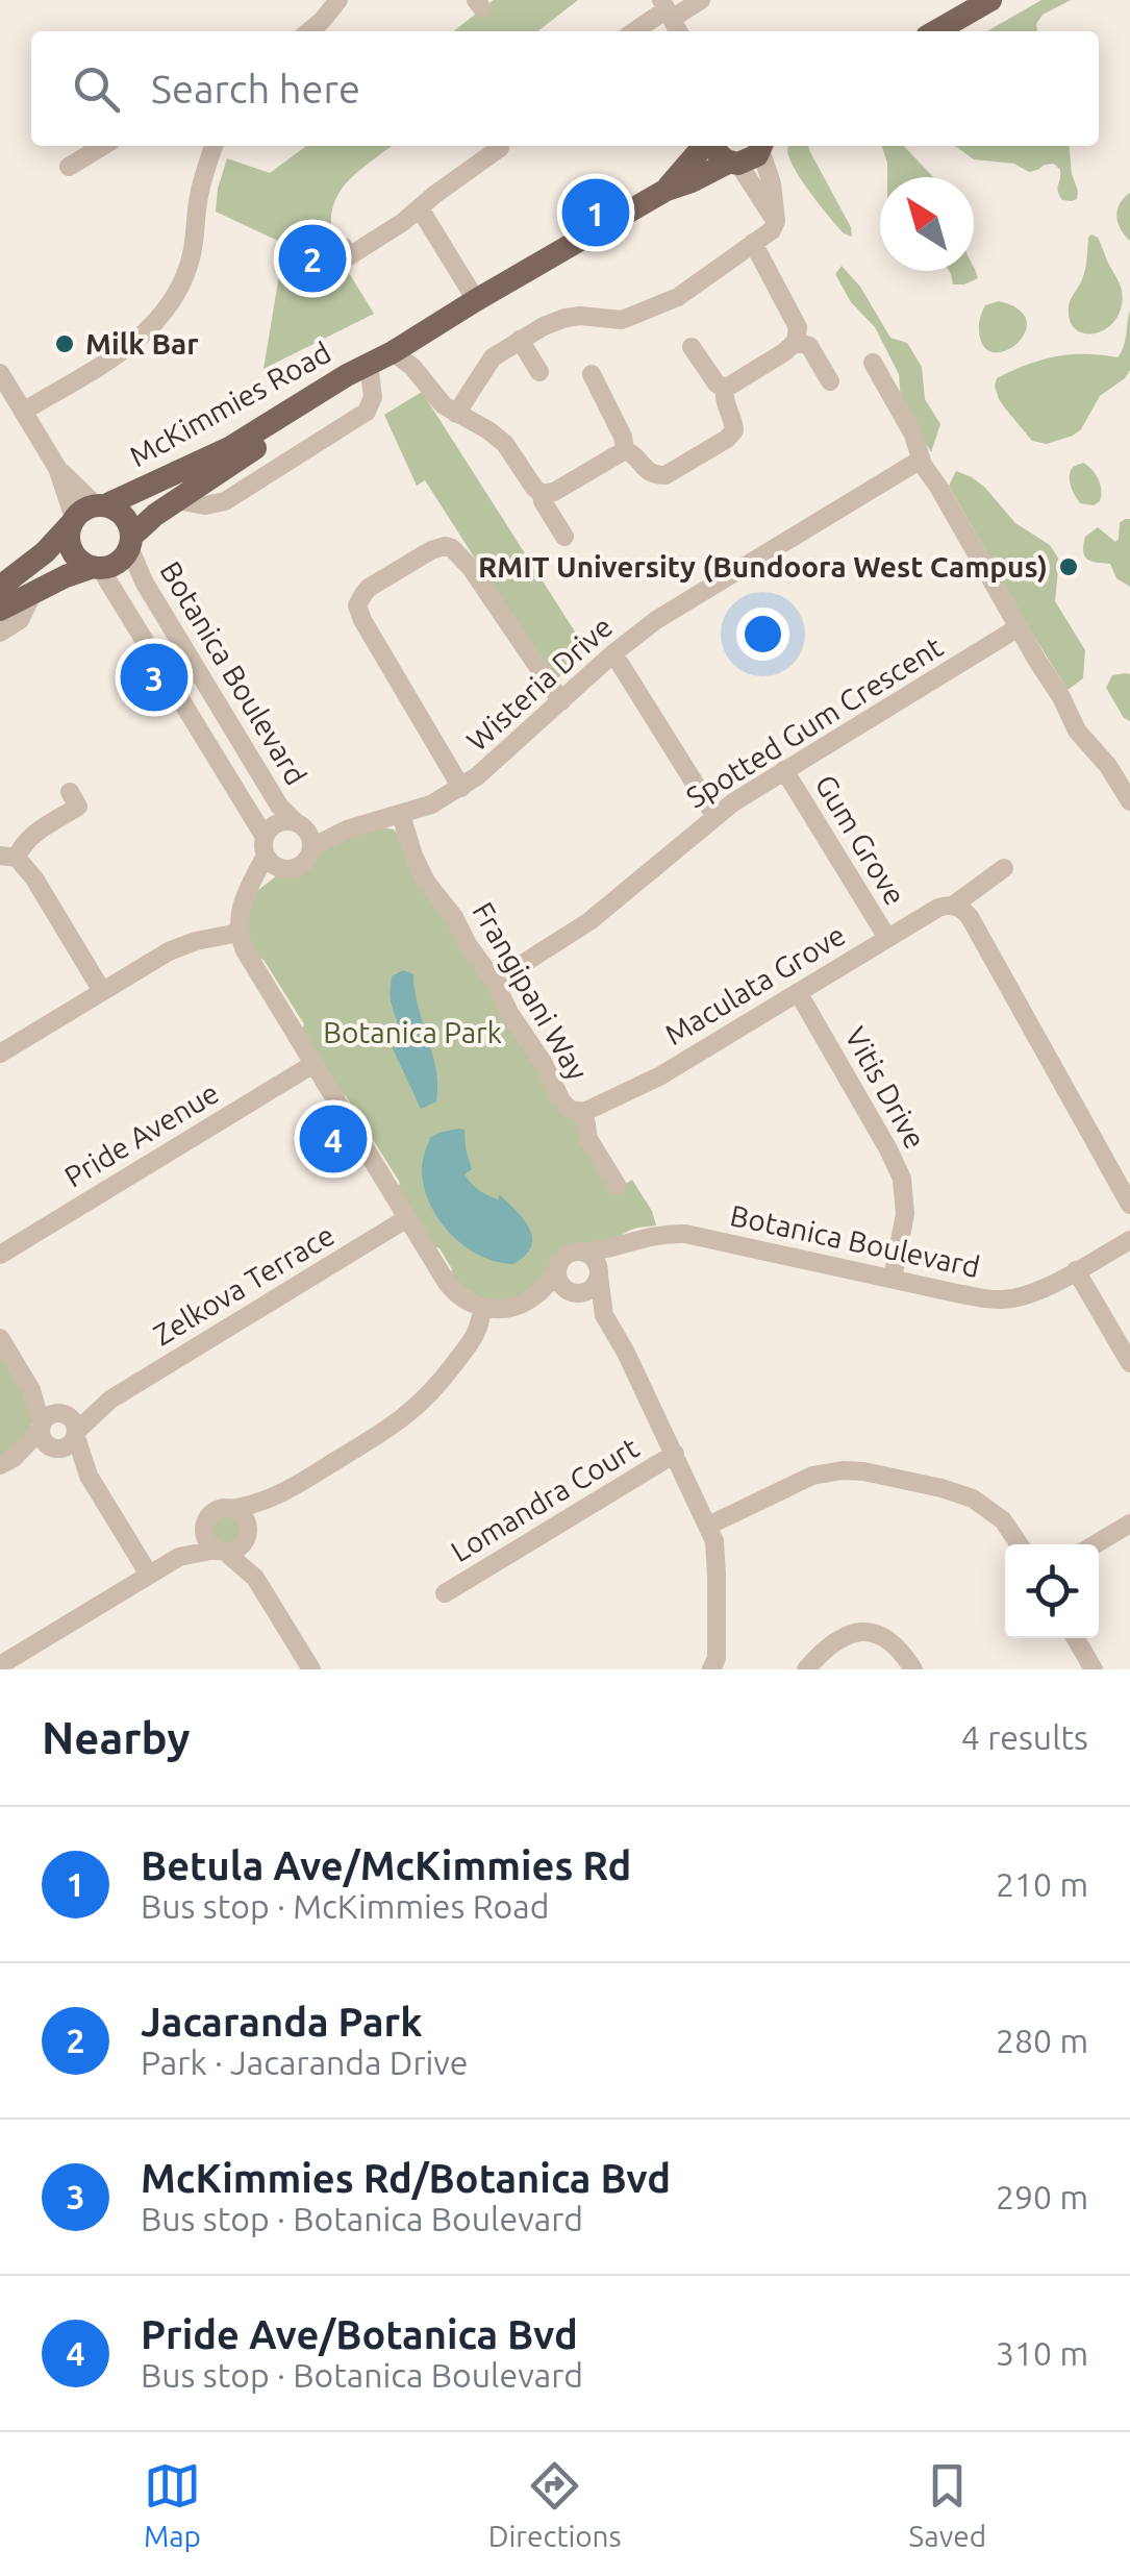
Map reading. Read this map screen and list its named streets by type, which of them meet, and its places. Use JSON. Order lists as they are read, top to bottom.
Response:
{
  "streets": {
    "main road": ["McKimmies Road"],
    "street": [
      "Botanica Boulevard",
      "Wisteria Drive",
      "Spotted Gum Crescent",
      "Gum Grove",
      "Maculata Grove",
      "Frangipani Way",
      "Vitis Drive",
      "Pride Avenue",
      "Zelkova Terrace",
      "Lomandra Court"
    ]
  },
  "crossings": [
    ["McKimmies Road", "Botanica Boulevard"],
    ["Botanica Boulevard", "Wisteria Drive"],
    ["Botanica Boulevard", "Vitis Drive"],
    ["Wisteria Drive", "Frangipani Way"],
    ["Spotted Gum Crescent", "Gum Grove"],
    ["Spotted Gum Crescent", "Frangipani Way"],
    ["Gum Grove", "Maculata Grove"],
    ["Maculata Grove", "Frangipani Way"],
    ["Maculata Grove", "Vitis Drive"]
  ],
  "parks": ["Botanica Park"],
  "places": ["Milk Bar", "RMIT University (Bundoora West Campus)"],
  "north": "top left",
  "page": {
    "search": "Search here",
    "pins": [
      "1",
      "2",
      "3",
      "4"
    ],
    "heading": ["Nearby", "4 results"],
    "list": [
      {
        "mark": "1",
        "name": "Betula Ave/McKimmies Rd",
        "note": "Bus stop · McKimmies Road",
        "value": "210 m"
      },
      {
        "mark": "2",
        "name": "Jacaranda Park",
        "note": "Park · Jacaranda Drive",
        "value": "280 m"
      },
      {
        "mark": "3",
        "name": "McKimmies Rd/Botanica Bvd",
        "note": "Bus stop · Botanica Boulevard",
        "value": "290 m"
      },
      {
        "mark": "4",
        "name": "Pride Ave/Botanica Bvd",
        "note": "Bus stop · Botanica Boulevard",
        "value": "310 m"
      }
    ],
    "nav": ["Map", "Directions", "Saved"]
  }
}
